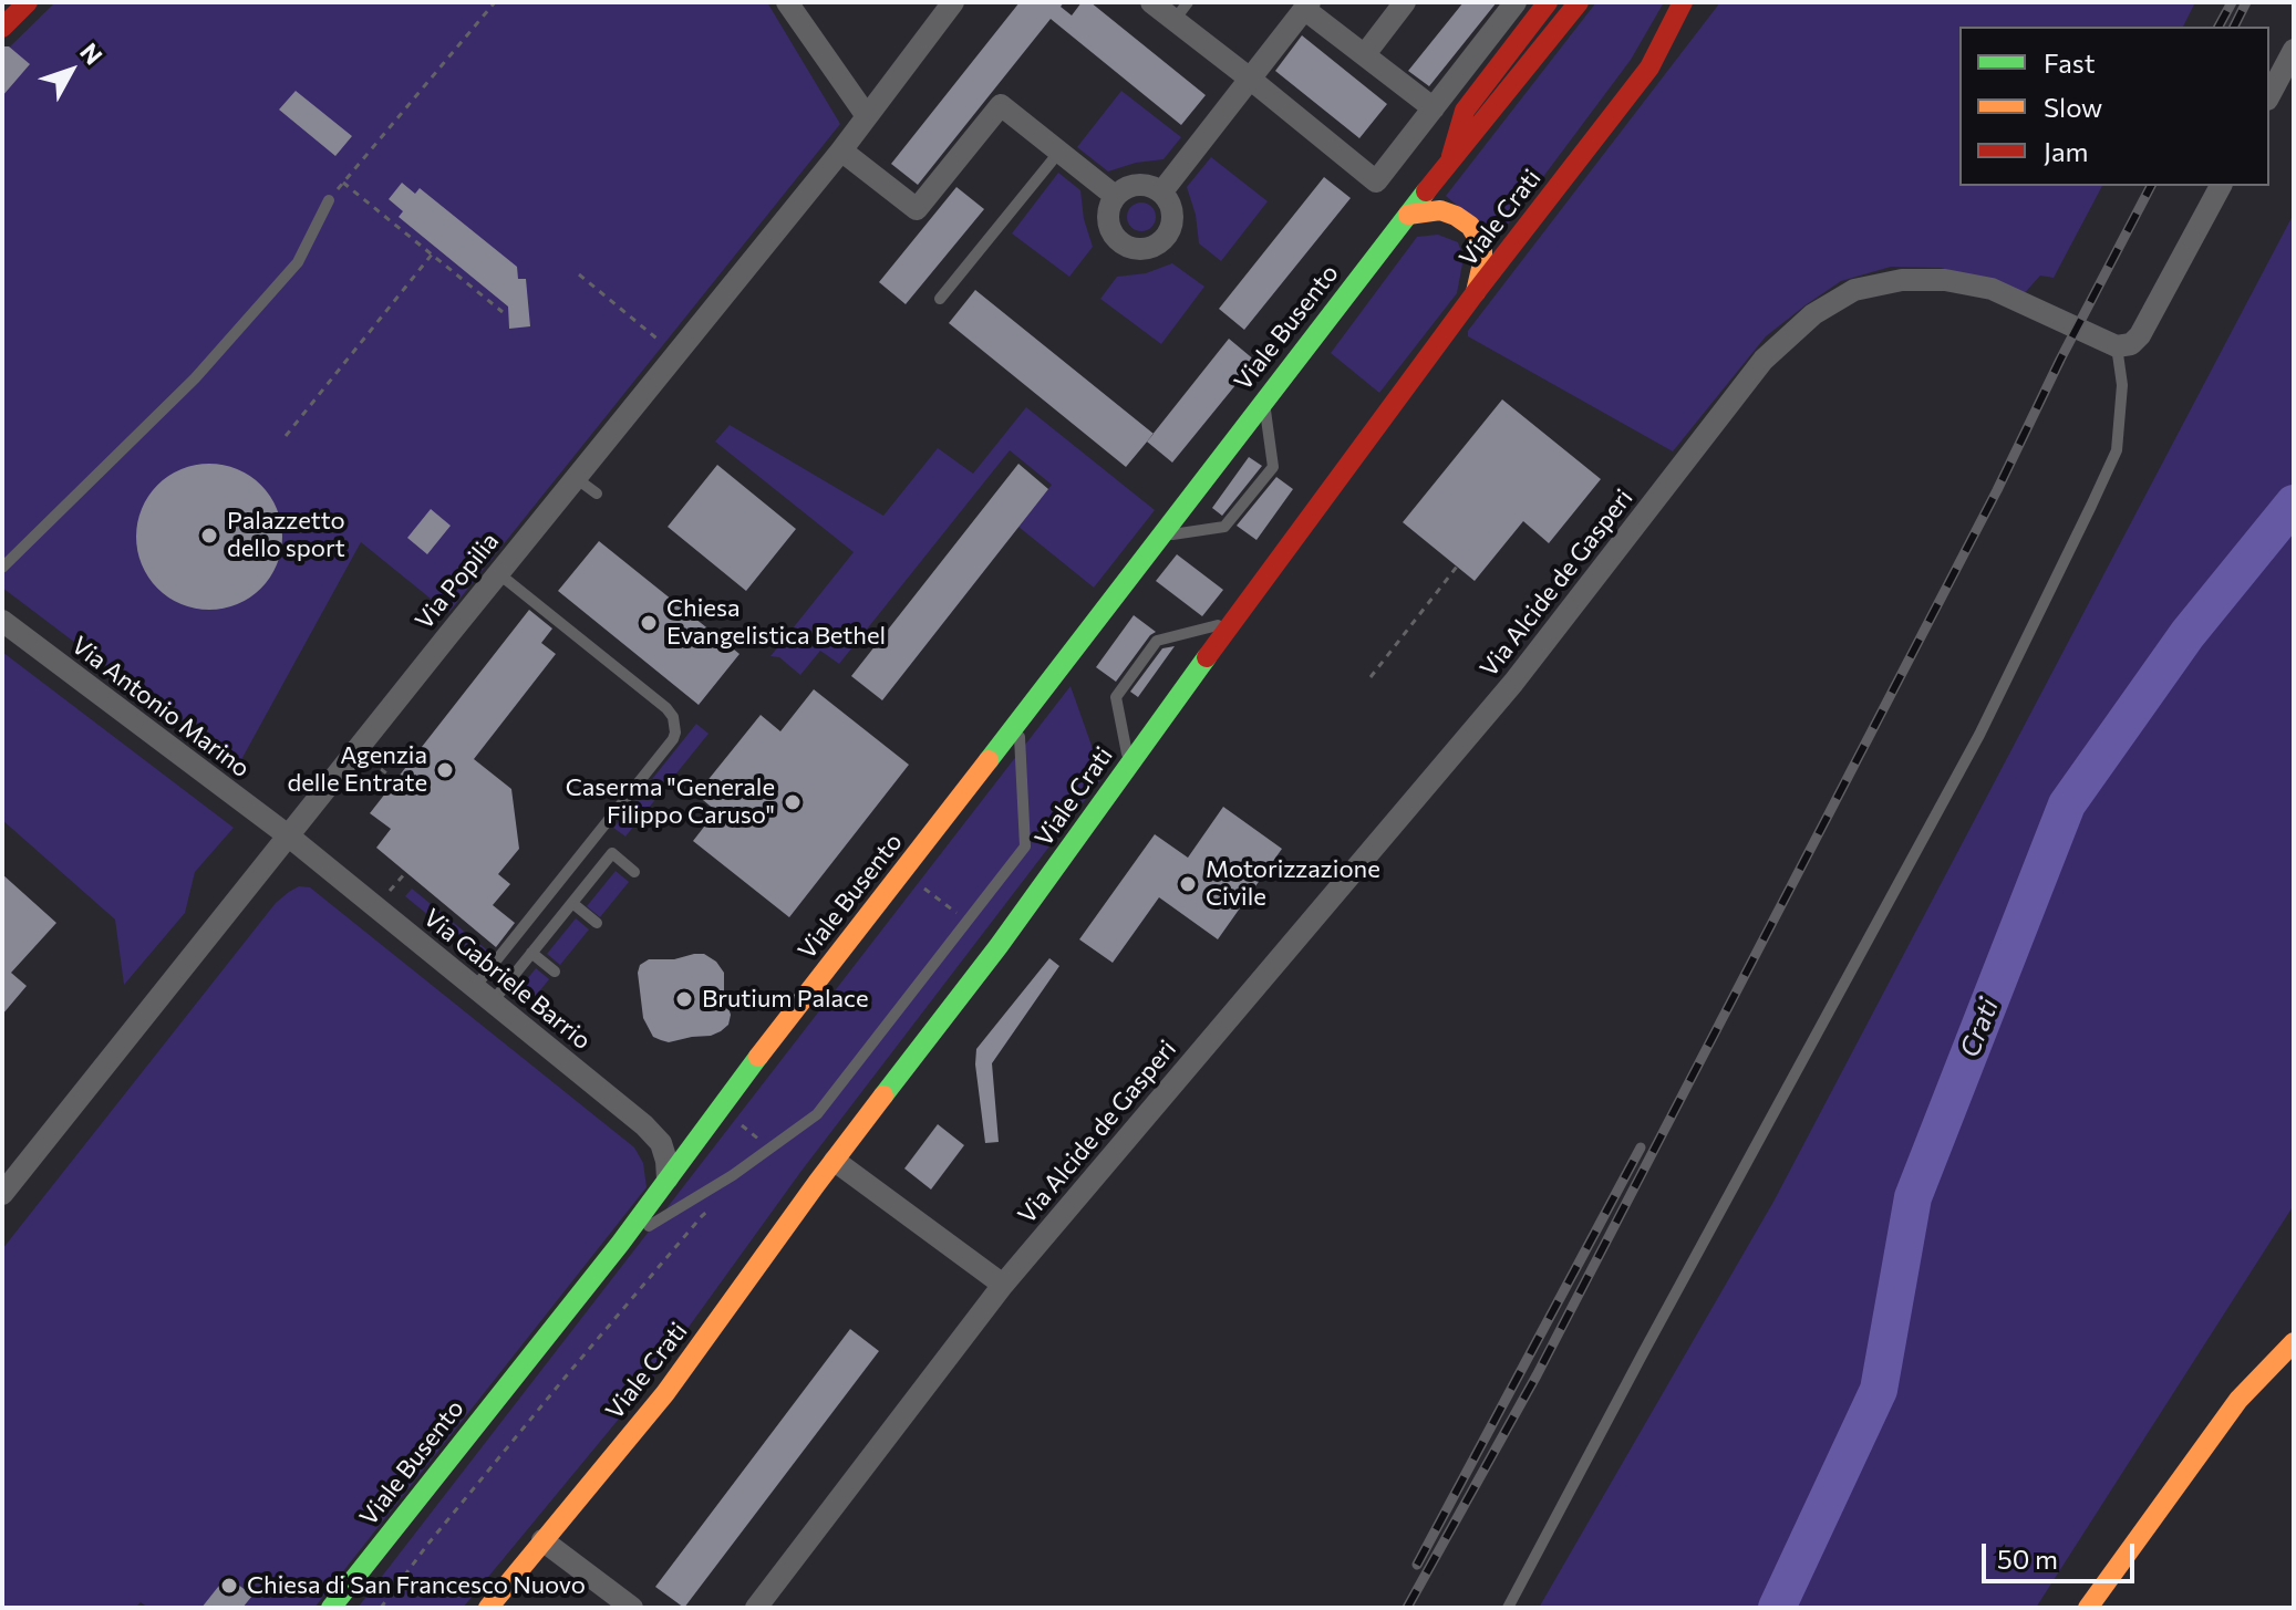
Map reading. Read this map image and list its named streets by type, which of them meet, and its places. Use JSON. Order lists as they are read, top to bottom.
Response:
{
  "streets": {
    "main road": ["Viale Crati", "Viale Busento"],
    "street": [
      "Via Popilia",
      "Via Alcide de Gasperi",
      "Via Antonio Marino",
      "Via Gabriele Barrio"
    ]
  },
  "crossings": [
    ["Viale Busento", "Via Gabriele Barrio"],
    ["Via Popilia", "Via Antonio Marino"],
    ["Via Popilia", "Via Gabriele Barrio"],
    ["Via Antonio Marino", "Via Gabriele Barrio"]
  ],
  "water": ["Crati"],
  "places": [
    "Palazzetto dello sport",
    "Chiesa Evangelistica Bethel",
    "Agenzia delle Entrate",
    "Caserma \"Generale Filippo Caruso\"",
    "Motorizzazione Civile",
    "Brutium Palace",
    "Chiesa di San Francesco Nuovo"
  ],
  "legend": ["Fast", "Slow", "Jam"],
  "scale_bar": "50 m",
  "north": "top right"
}
